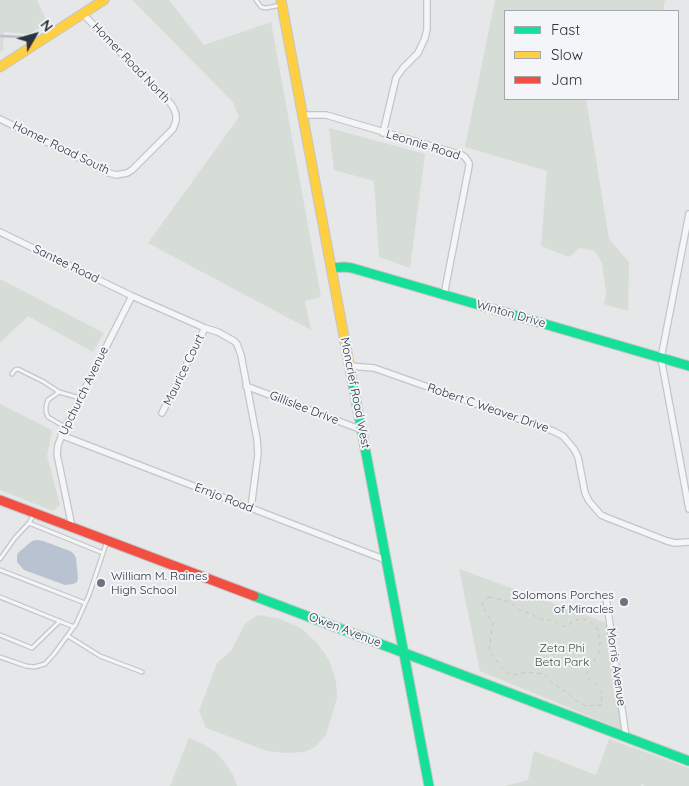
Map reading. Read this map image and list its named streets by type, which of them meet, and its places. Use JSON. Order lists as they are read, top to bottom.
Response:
{
  "streets": {
    "street": [
      "Homer Road North",
      "Leonnie Road",
      "Homer Road South",
      "Santee Road",
      "Winton Drive",
      "Maurice Court",
      "Upchurch Avenue",
      "Moncrief Road West",
      "Gillislee Drive",
      "Robert C Weaver Drive",
      "Ernjo Road",
      "Owen Avenue",
      "Morris Avenue"
    ]
  },
  "crossings": [
    ["Homer Road North", "Homer Road South"],
    ["Leonnie Road", "Winton Drive"],
    ["Leonnie Road", "Moncrief Road West"],
    ["Santee Road", "Upchurch Avenue"],
    ["Winton Drive", "Moncrief Road West"],
    ["Upchurch Avenue", "Ernjo Road"],
    ["Upchurch Avenue", "Owen Avenue"],
    ["Moncrief Road West", "Gillislee Drive"],
    ["Moncrief Road West", "Robert C Weaver Drive"],
    ["Moncrief Road West", "Ernjo Road"],
    ["Moncrief Road West", "Owen Avenue"],
    ["Owen Avenue", "Morris Avenue"]
  ],
  "parks": ["Zeta Phi Beta Park"],
  "places": ["William M. Raines High School", "Solomons Porches of Miracles"],
  "legend": ["Fast", "Slow", "Jam"],
  "north": "top right"
}
